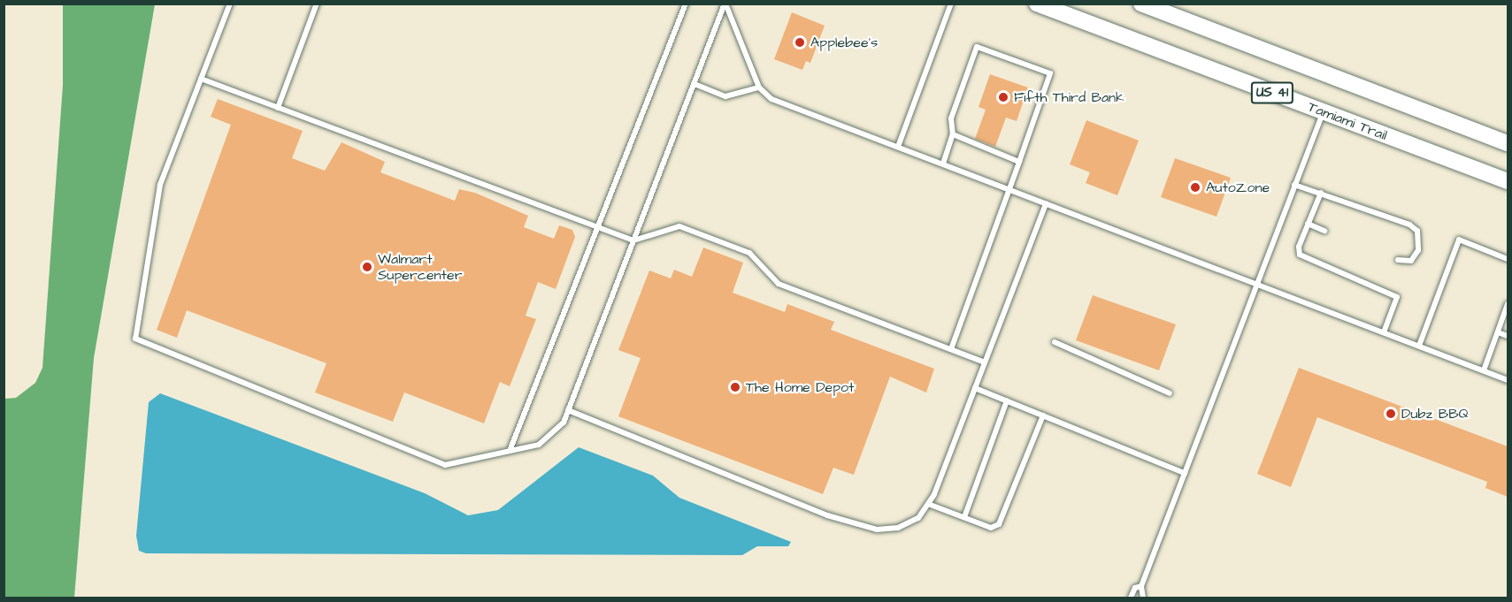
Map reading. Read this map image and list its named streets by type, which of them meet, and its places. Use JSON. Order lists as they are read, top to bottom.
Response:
{
  "streets": {
    "main road": ["US 41", "Tamiami Trail"]
  },
  "places": [
    "Applebee's",
    "Fifth Third Bank",
    "AutoZone",
    "Walmart Supercenter",
    "The Home Depot",
    "Dubz BBQ"
  ]
}
